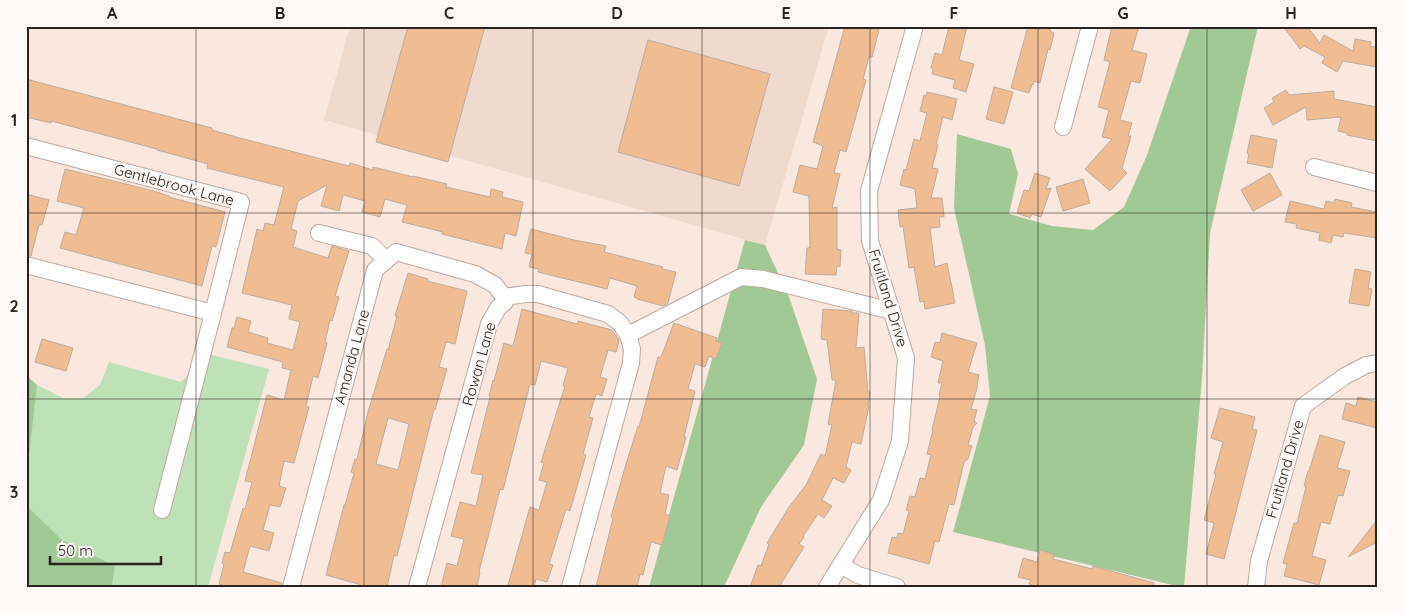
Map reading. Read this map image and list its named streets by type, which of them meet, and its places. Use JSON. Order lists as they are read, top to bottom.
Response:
{
  "streets": {
    "street": [
      "Gentlebrook Lane",
      "Fruitland Drive",
      "Amanda Lane",
      "Rowan Lane"
    ]
  },
  "scale_bar": "50 m",
  "grid": {
    "columns": [
      "A",
      "B",
      "C",
      "D",
      "E",
      "F",
      "G",
      "H"
    ],
    "rows": ["1", "2", "3"]
  }
}
